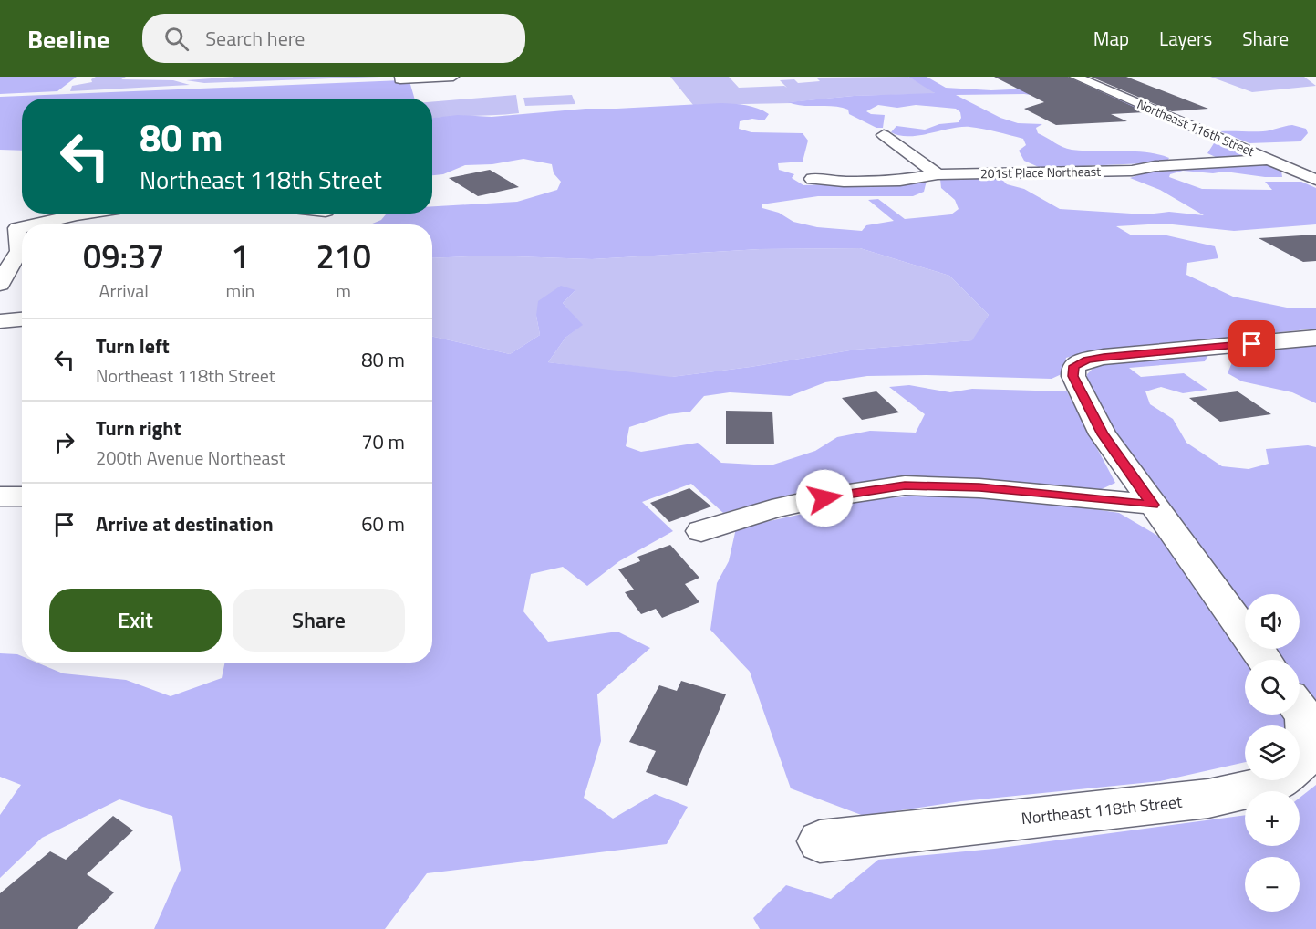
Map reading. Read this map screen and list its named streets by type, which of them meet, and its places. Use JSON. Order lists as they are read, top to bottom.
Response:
{
  "streets": {
    "street": ["Northeast 116th Street", "201st Place Northeast", "Northeast 118th Street"]
  },
  "crossings": [
    ["Northeast 116th Street", "201st Place Northeast"]
  ],
  "page": {
    "header": "Beeline",
    "search": "Search here",
    "nav": ["Map", "Layers", "Share"],
    "turn": ["80 m", "Northeast 118th Street"],
    "eta": [
      "09:37",
      "Arrival",
      "1",
      "min",
      "210",
      "m"
    ],
    "list": [
      {
        "name": "Turn left",
        "note": "Northeast 118th Street",
        "value": "80 m"
      },
      {
        "name": "Turn right",
        "note": "200th Avenue Northeast",
        "value": "70 m"
      },
      {
        "name": "Arrive at destination",
        "value": "60 m"
      }
    ],
    "buttons": ["Exit", "Share"],
    "map_buttons": ["+", "−"]
  }
}
